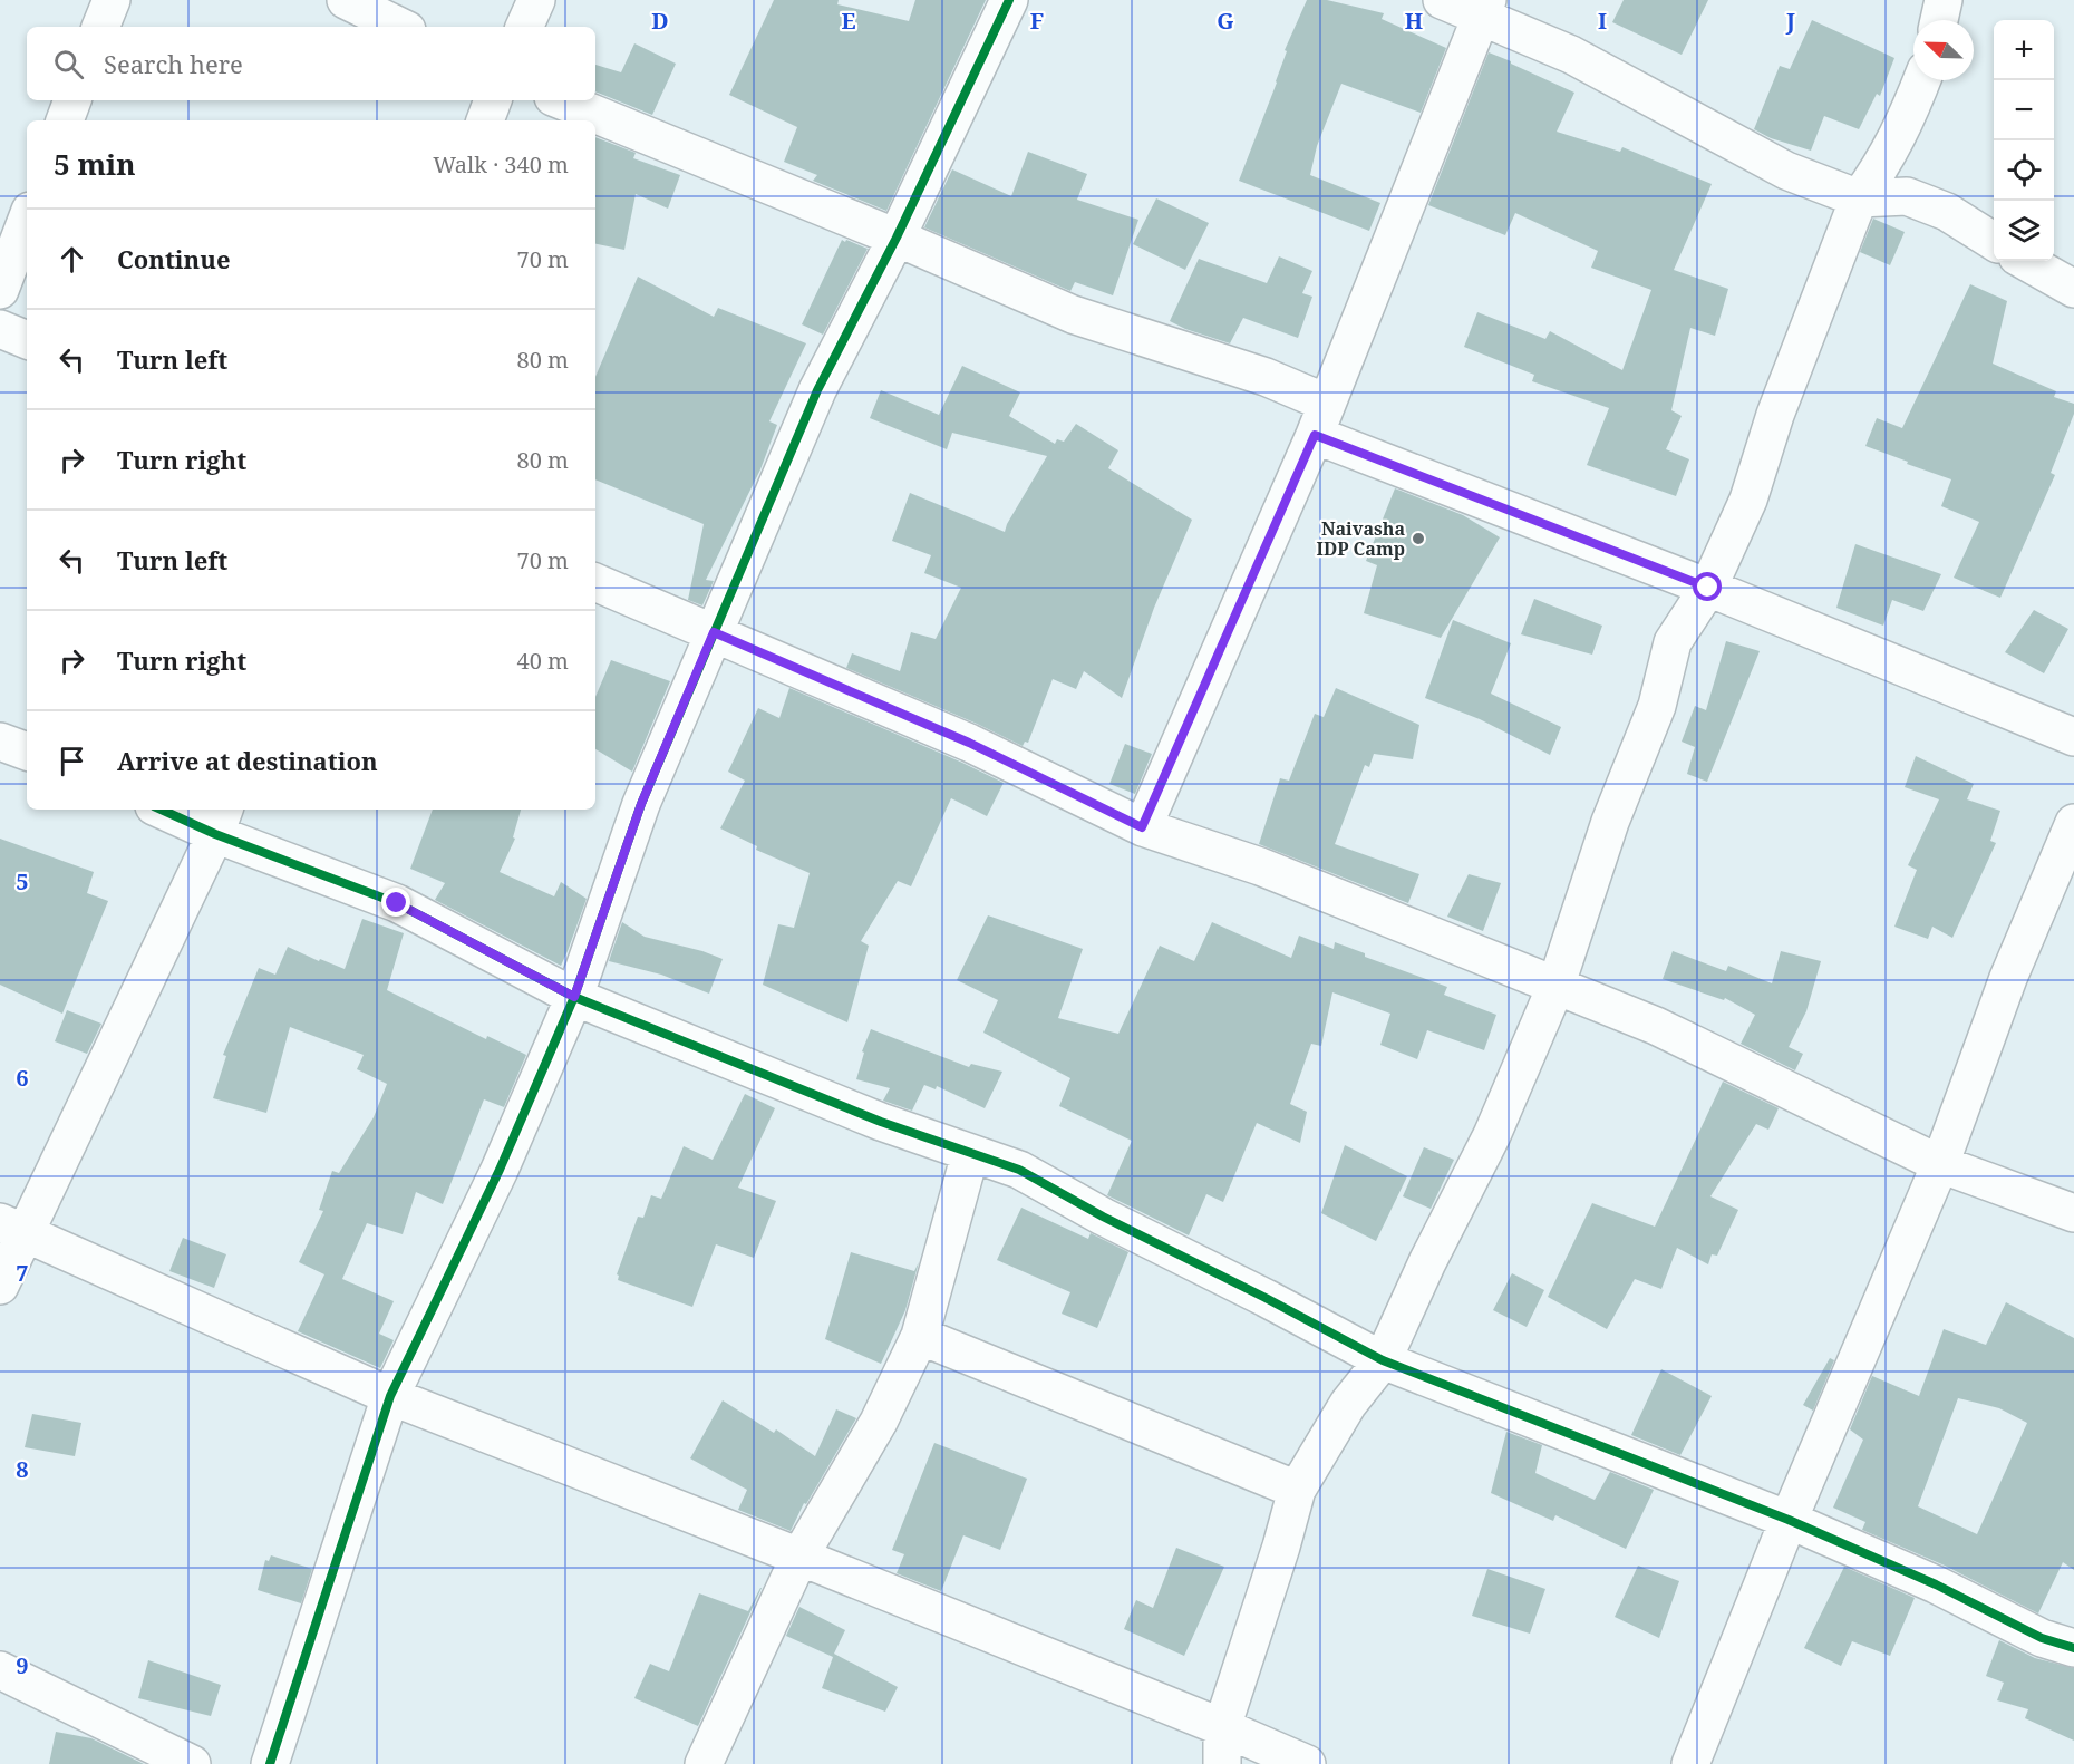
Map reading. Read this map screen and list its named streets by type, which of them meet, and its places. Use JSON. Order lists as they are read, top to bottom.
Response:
{
  "places": ["Naivasha IDP Camp"],
  "north": "top left",
  "page": {
    "map_buttons": ["+", "−"],
    "search": "Search here",
    "heading": ["5 min", "Walk · 340 m"],
    "list": [
      ["Continue", "70 m"],
      ["Turn left", "80 m"],
      ["Turn right", "80 m"],
      ["Turn left", "70 m"],
      ["Turn right", "40 m"],
      "Arrive at destination"
    ]
  },
  "grid": {
    "columns": [
      "D",
      "E",
      "F",
      "G",
      "H",
      "I",
      "J"
    ],
    "rows": [
      "5",
      "6",
      "7",
      "8",
      "9"
    ]
  }
}
